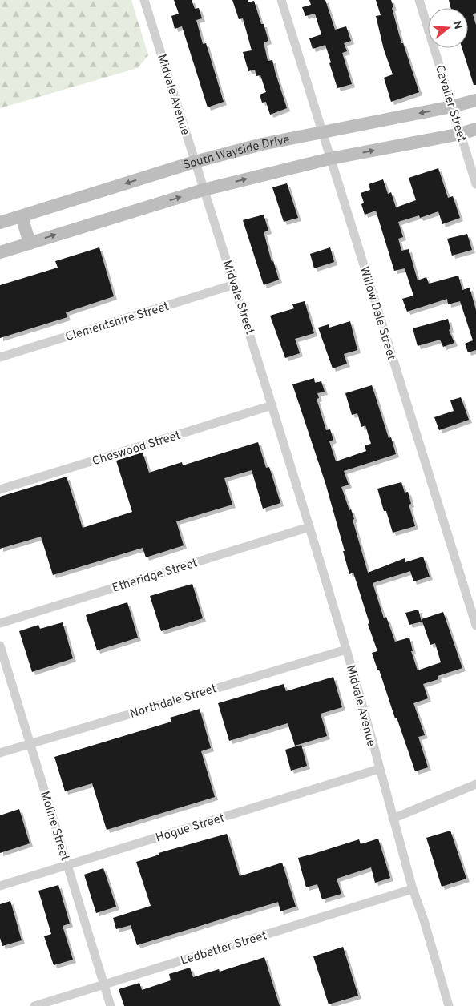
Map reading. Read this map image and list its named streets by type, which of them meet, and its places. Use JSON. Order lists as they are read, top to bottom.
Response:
{
  "streets": {
    "main road": ["South Wayside Drive"],
    "street": [
      "Midvale Avenue",
      "Cavalier Street",
      "Midvale Street",
      "Willow Dale Street",
      "Clementshire Street",
      "Cheswood Street",
      "Etheridge Street",
      "Northdale Street",
      "Moline Street",
      "Hogue Street",
      "Ledbetter Street"
    ]
  },
  "crossings": [
    ["Midvale Avenue", "South Wayside Drive"],
    ["Midvale Avenue", "Midvale Street"],
    ["Midvale Avenue", "Cheswood Street"],
    ["Midvale Avenue", "Etheridge Street"],
    ["Midvale Avenue", "Northdale Street"],
    ["Midvale Avenue", "Hogue Street"],
    ["Midvale Avenue", "Ledbetter Street"],
    ["Cavalier Street", "South Wayside Drive"],
    ["South Wayside Drive", "Willow Dale Street"],
    ["Midvale Street", "Clementshire Street"],
    ["Midvale Street", "Cheswood Street"],
    ["Northdale Street", "Moline Street"],
    ["Moline Street", "Hogue Street"],
    ["Moline Street", "Ledbetter Street"]
  ],
  "north": "right"
}
